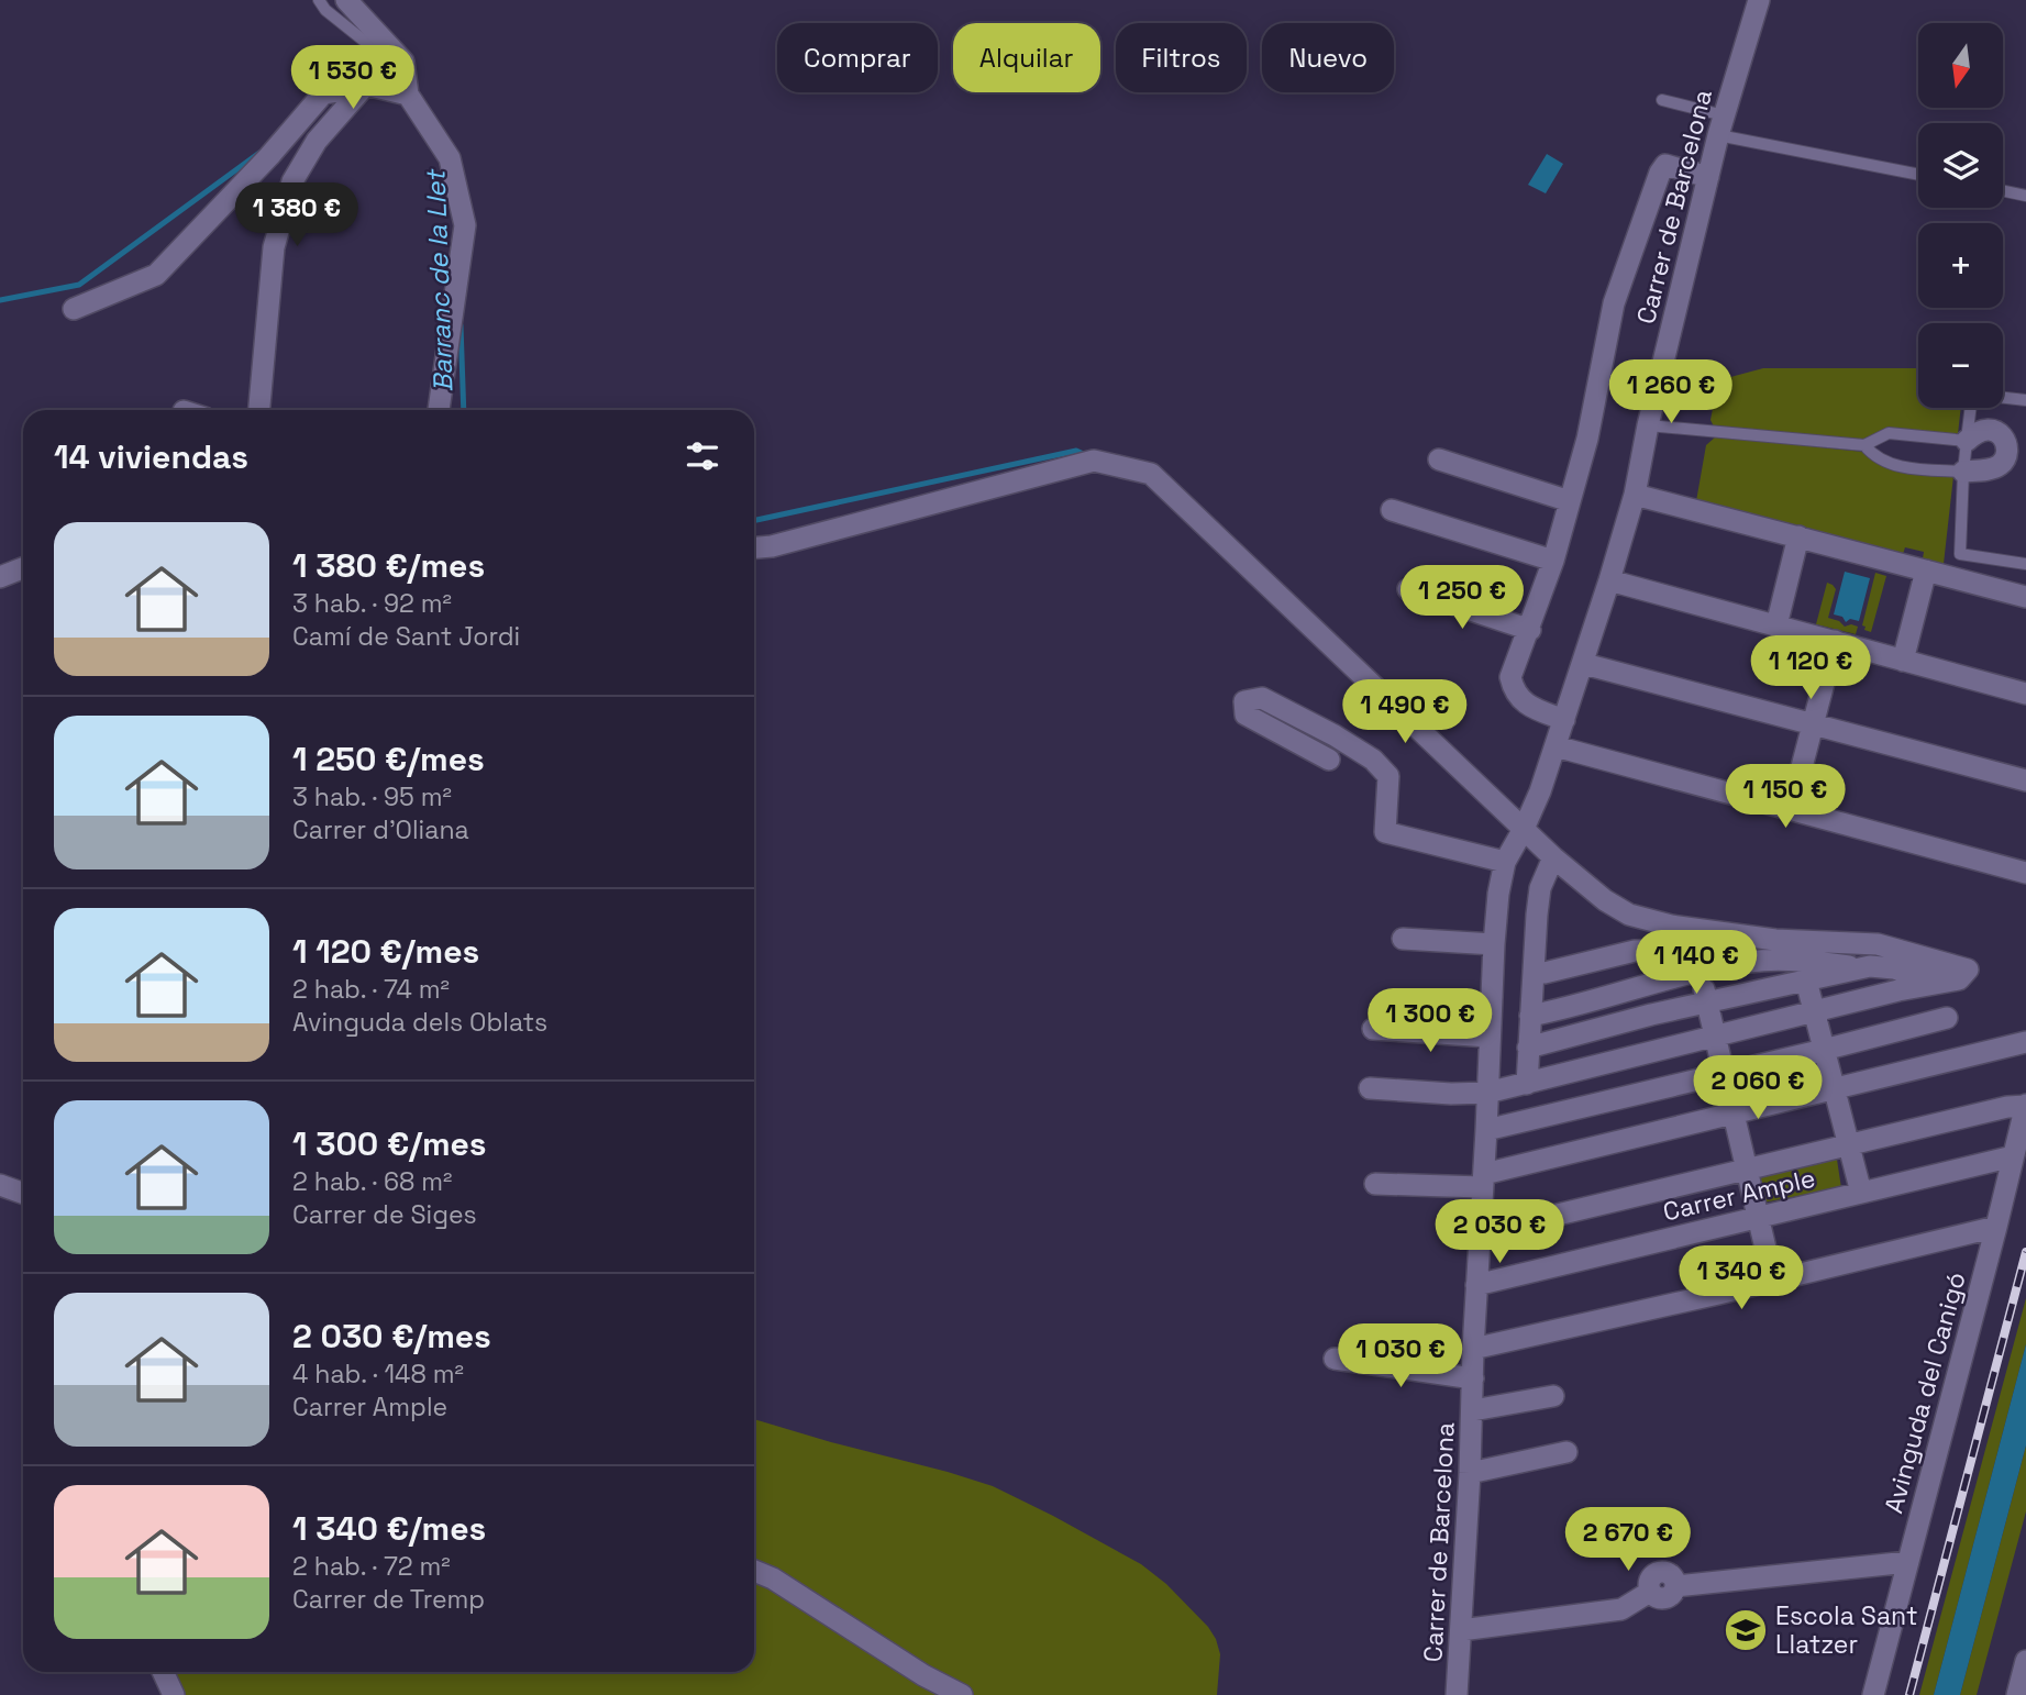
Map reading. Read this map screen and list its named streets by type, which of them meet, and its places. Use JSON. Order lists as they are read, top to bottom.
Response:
{
  "streets": {
    "street": ["Carrer de Barcelona", "Carrer Ample", "Avinguda del Canigó"]
  },
  "crossings": [
    ["Carrer de Barcelona", "Carrer Ample"],
    ["Carrer Ample", "Avinguda del Canigó"]
  ],
  "water": ["Barranc de la Llet"],
  "places": {
    "school or university": ["Escola Sant Llatzer"]
  },
  "north": "bottom",
  "page": {
    "map_buttons": ["+", "−"],
    "chip": [
      "Comprar",
      "Alquilar",
      "Filtros",
      "Nuevo"
    ],
    "price": [
      "1 530 €",
      "1 380 €",
      "1 260 €",
      "1 250 €",
      "1 120 €",
      "1 490 €",
      "1 150 €",
      "1 140 €",
      "1 300 €",
      "2 060 €",
      "2 030 €",
      "1 340 €",
      "1 030 €",
      "2 670 €"
    ],
    "heading": "14 viviendas",
    "list": [
      {
        "name": "1 380 €/mes",
        "note": "3 hab. · 92 m² · Camí de Sant Jordi"
      },
      {
        "name": "1 250 €/mes",
        "note": "3 hab. · 95 m² · Carrer d'Oliana"
      },
      {
        "name": "1 120 €/mes",
        "note": "2 hab. · 74 m² · Avinguda dels Oblats"
      },
      {
        "name": "1 300 €/mes",
        "note": "2 hab. · 68 m² · Carrer de Siges"
      },
      {
        "name": "2 030 €/mes",
        "note": "4 hab. · 148 m² · Carrer Ample"
      },
      {
        "name": "1 340 €/mes",
        "note": "2 hab. · 72 m² · Carrer de Tremp"
      }
    ]
  }
}
